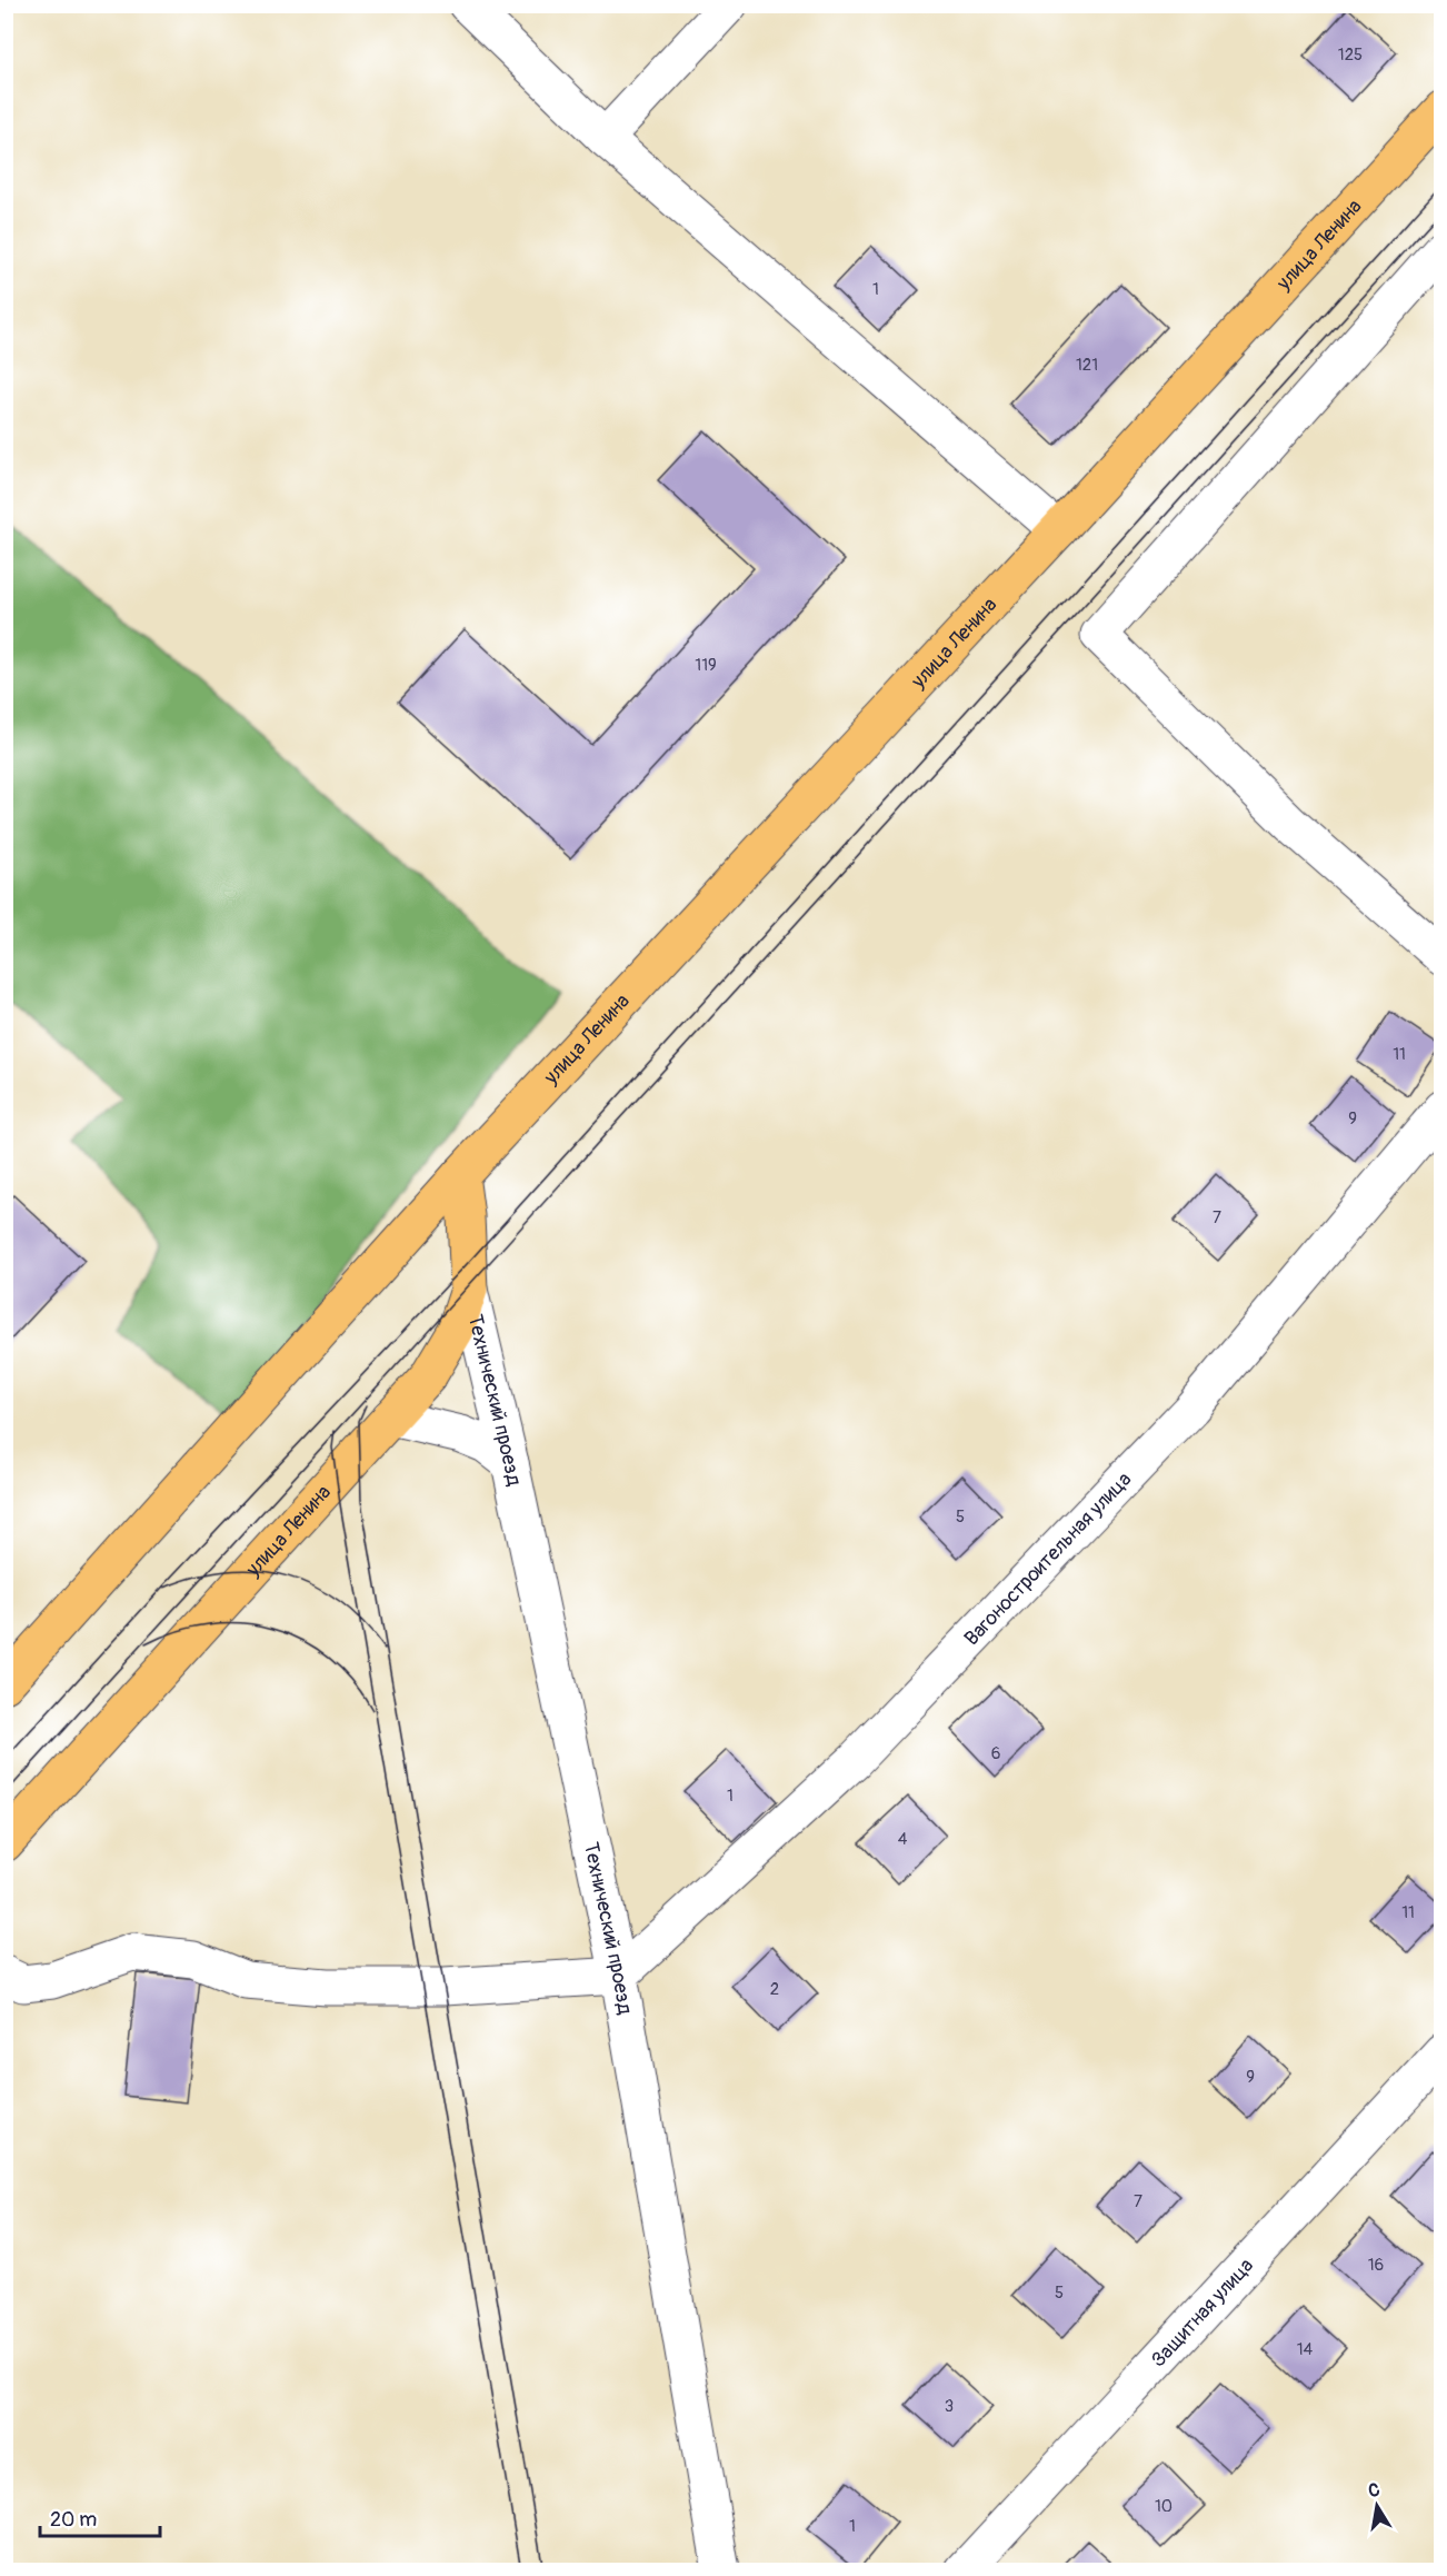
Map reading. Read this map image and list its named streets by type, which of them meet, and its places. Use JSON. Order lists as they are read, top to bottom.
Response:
{
  "streets": {
    "main road": ["улица Ленина"],
    "street": ["Технический проезд", "Вагоностроительная улица", "Защитная улица"]
  },
  "crossings": [
    ["улица Ленина", "Технический проезд"],
    ["Технический проезд", "Вагоностроительная улица"]
  ],
  "house_numbers": [
    "125",
    "1",
    "121",
    "119",
    "11",
    "9",
    "7",
    "5",
    "6",
    "1",
    "4",
    "11",
    "2",
    "9",
    "7",
    "16",
    "5",
    "14",
    "3",
    "10",
    "1"
  ],
  "scale_bar": "20 m",
  "north": "top"
}
